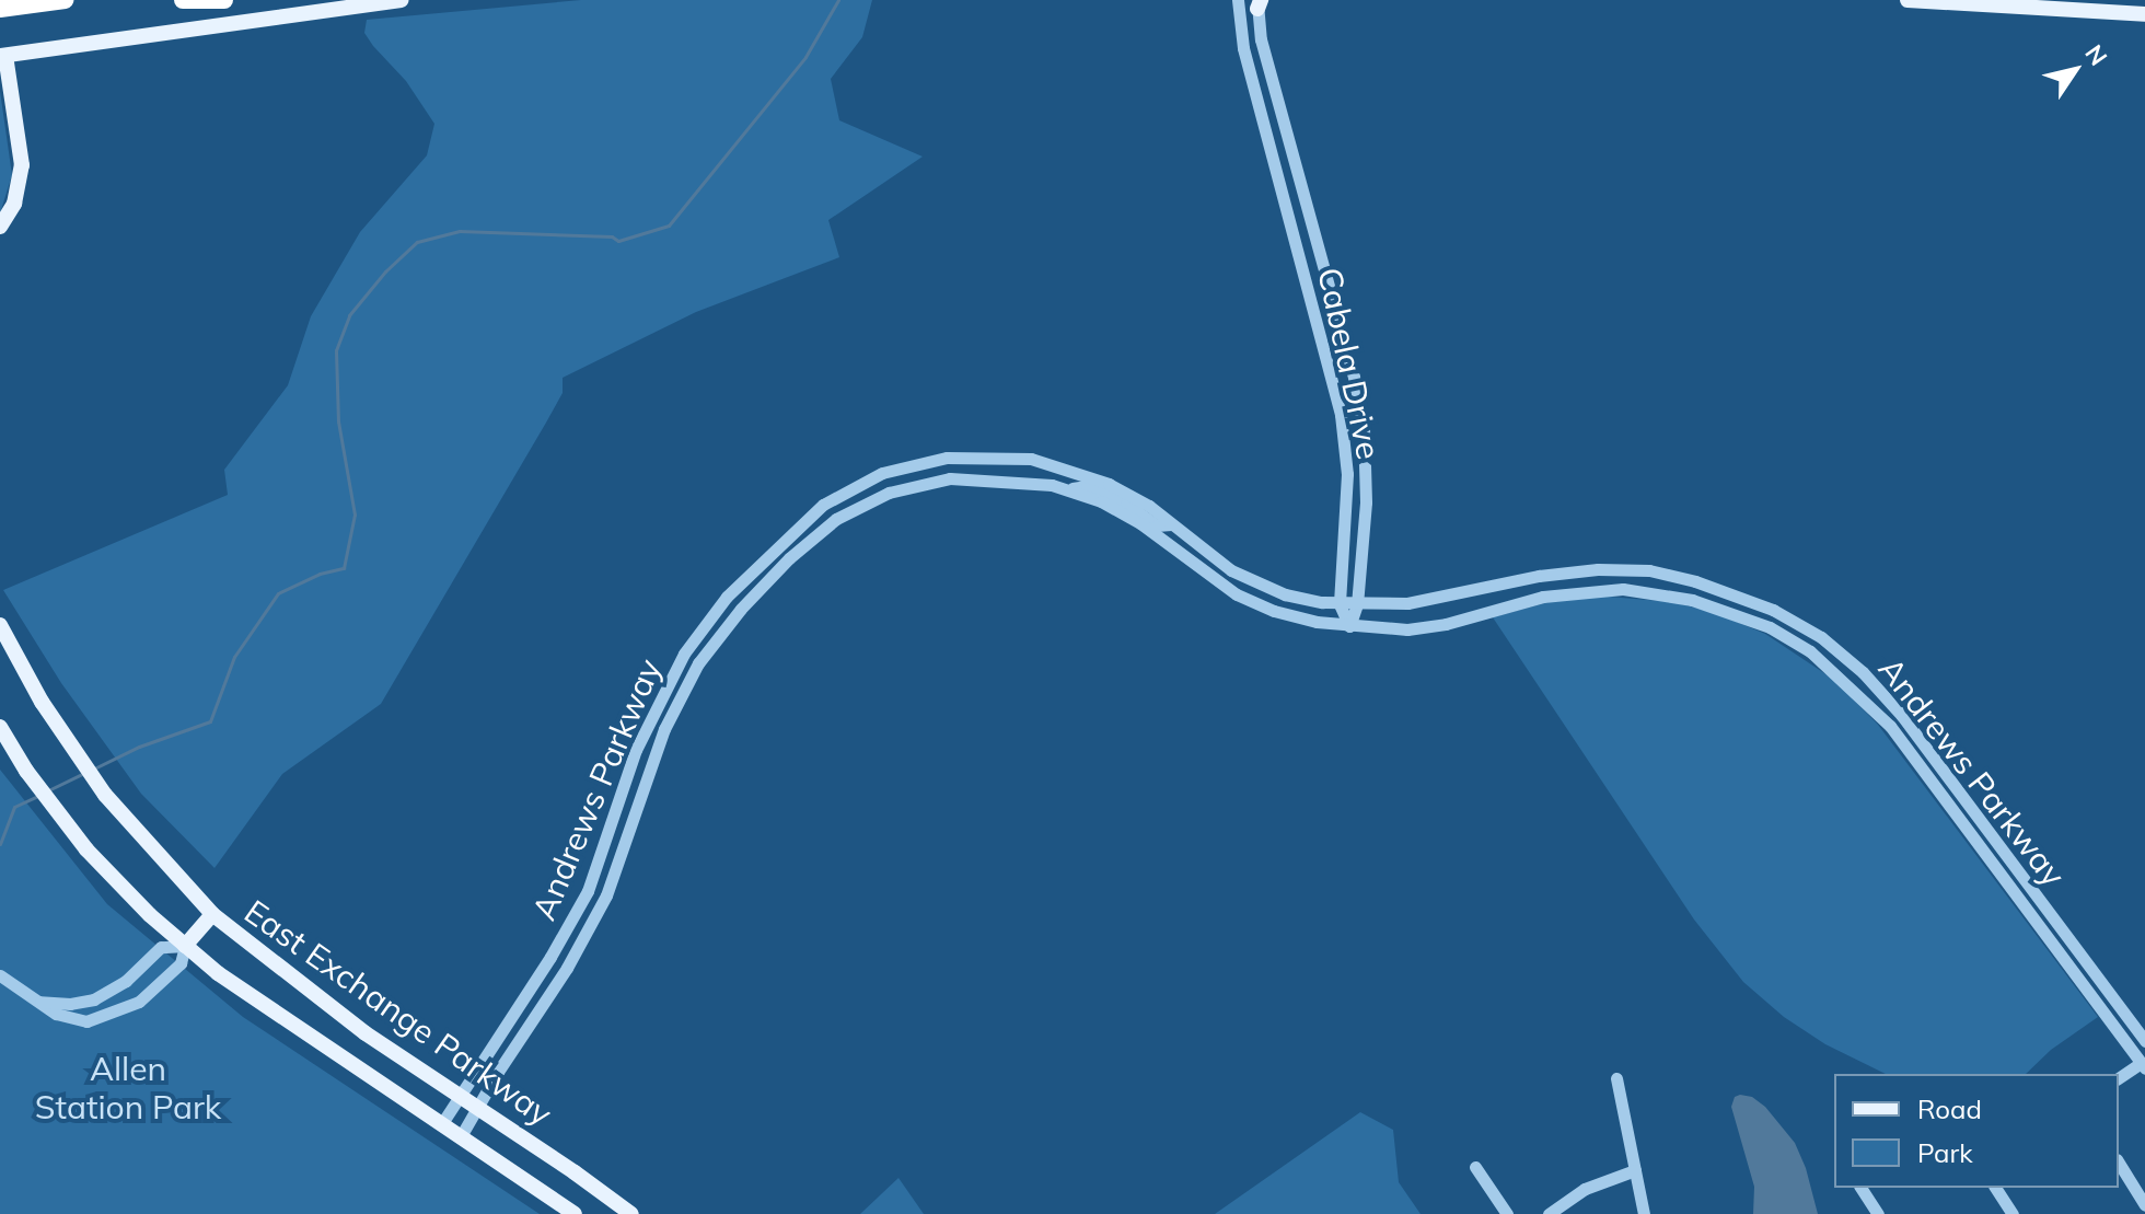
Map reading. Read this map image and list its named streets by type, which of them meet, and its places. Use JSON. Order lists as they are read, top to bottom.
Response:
{
  "streets": {
    "main road": ["East Exchange Parkway"],
    "street": ["Cabela Drive", "Andrews Parkway"]
  },
  "crossings": [
    ["Cabela Drive", "Andrews Parkway"],
    ["Andrews Parkway", "East Exchange Parkway"]
  ],
  "parks": ["Allen Station Park"],
  "legend": ["Road", "Park"],
  "north": "top right"
}
